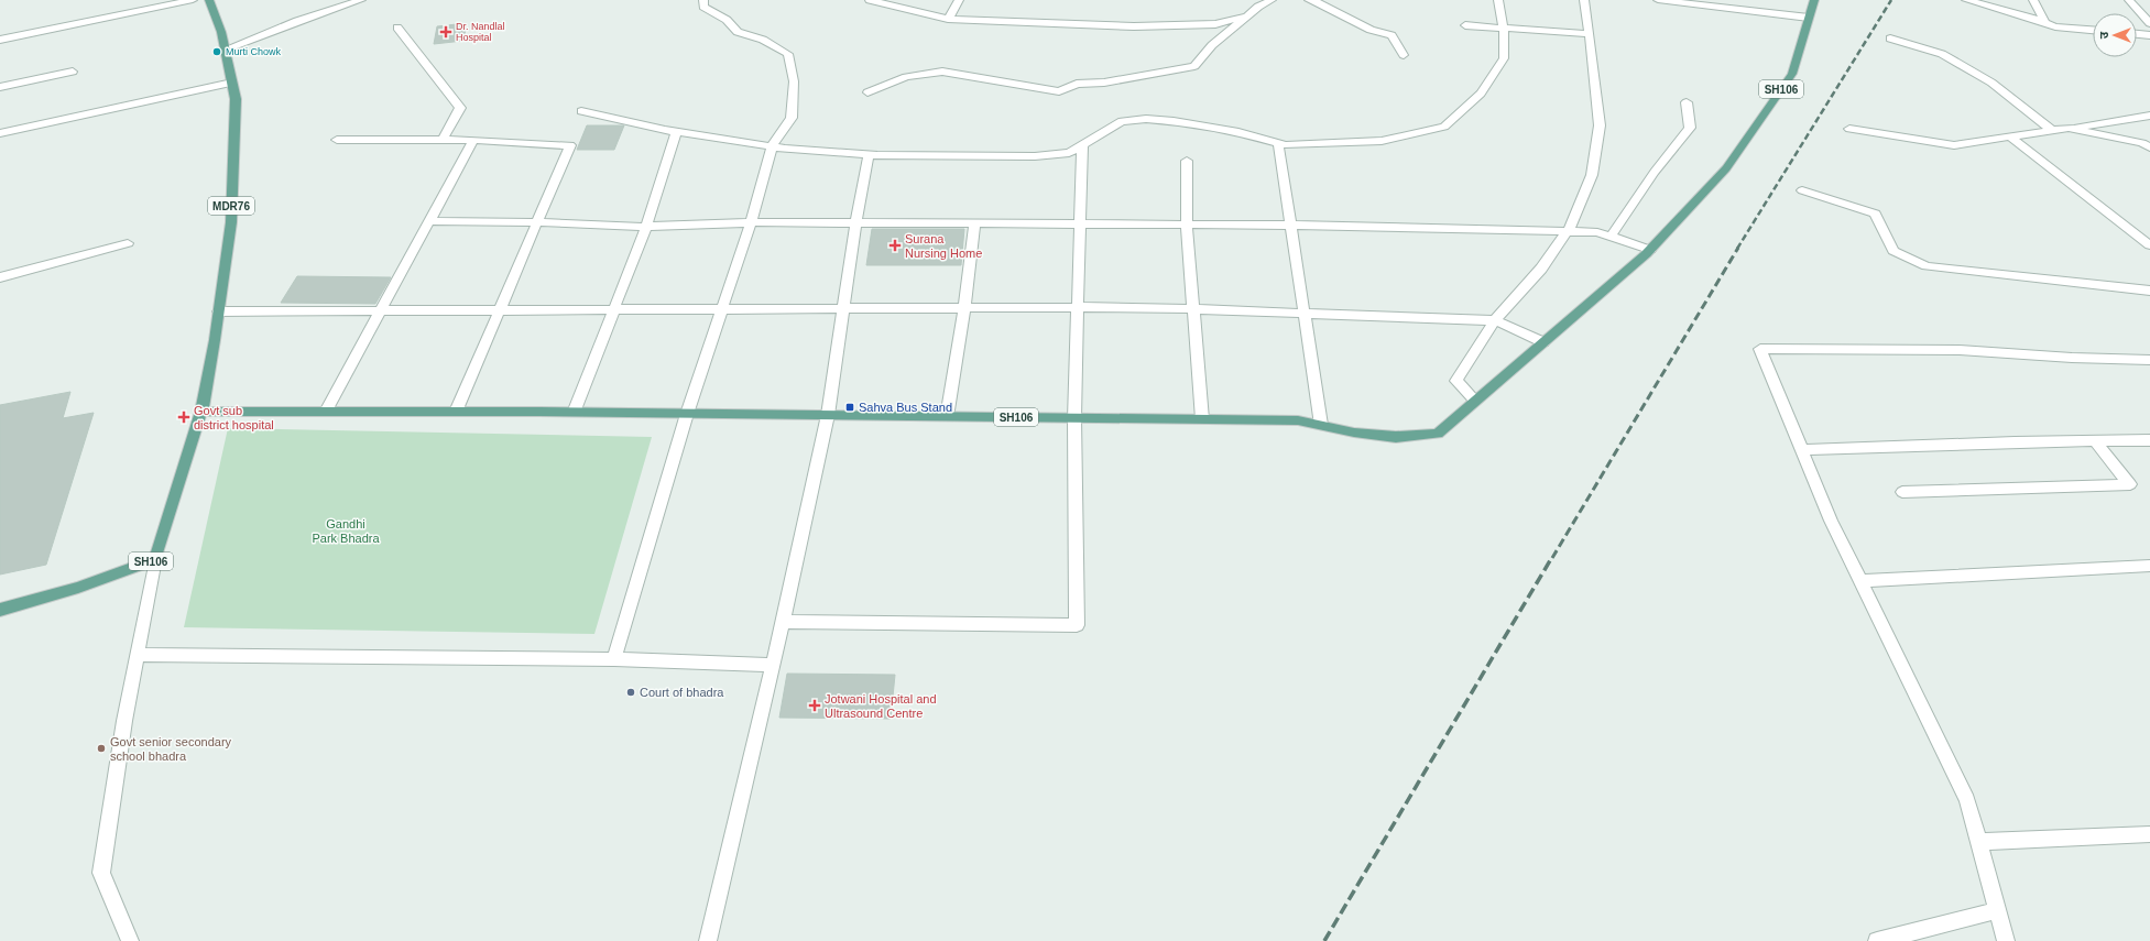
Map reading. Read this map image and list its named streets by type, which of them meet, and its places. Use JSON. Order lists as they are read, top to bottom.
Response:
{
  "streets": {
    "main road": ["SH106", "MDR76"]
  },
  "crossings": [
    ["SH106", "MDR76"]
  ],
  "parks": ["Gandhi Park Bhadra"],
  "places": {
    "health": [
      "Dr. Nandlal Hospital",
      "Surana Nursing Home",
      "Govt sub district hospital",
      "Jotwani Hospital and Ultrasound Centre"
    ],
    "other": ["Murti Chowk", "Court of bhadra", "Govt senior secondary school bhadra"],
    "transit": ["Sahva Bus Stand"]
  },
  "north": "left"
}
